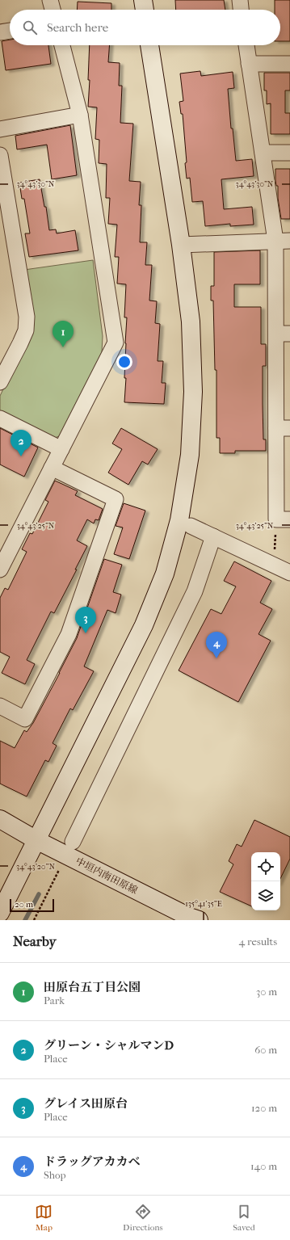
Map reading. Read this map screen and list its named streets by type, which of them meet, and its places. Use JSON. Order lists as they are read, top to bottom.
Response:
{
  "streets": {
    "street": ["中垣内南田原線"]
  },
  "scale_bar": "20 m",
  "page": {
    "search": "Search here",
    "pins": [
      "1",
      "2",
      "3",
      "4"
    ],
    "scale": "20 m",
    "heading": ["Nearby", "4 results"],
    "list": [
      {
        "mark": "1",
        "name": "田原台五丁目公園",
        "note": "Park",
        "value": "30 m"
      },
      {
        "mark": "2",
        "name": "グリーン・シャルマンD",
        "note": "Place",
        "value": "60 m"
      },
      {
        "mark": "3",
        "name": "グレイス田原台",
        "note": "Place",
        "value": "120 m"
      },
      {
        "mark": "4",
        "name": "ドラッグアカカベ",
        "note": "Shop",
        "value": "140 m"
      }
    ],
    "nav": ["Map", "Directions", "Saved"]
  },
  "coordinates": [
    "34°43'30\"N",
    "34°43'25\"N",
    "34°43'20\"N",
    "135°41'35\"E"
  ]
}
